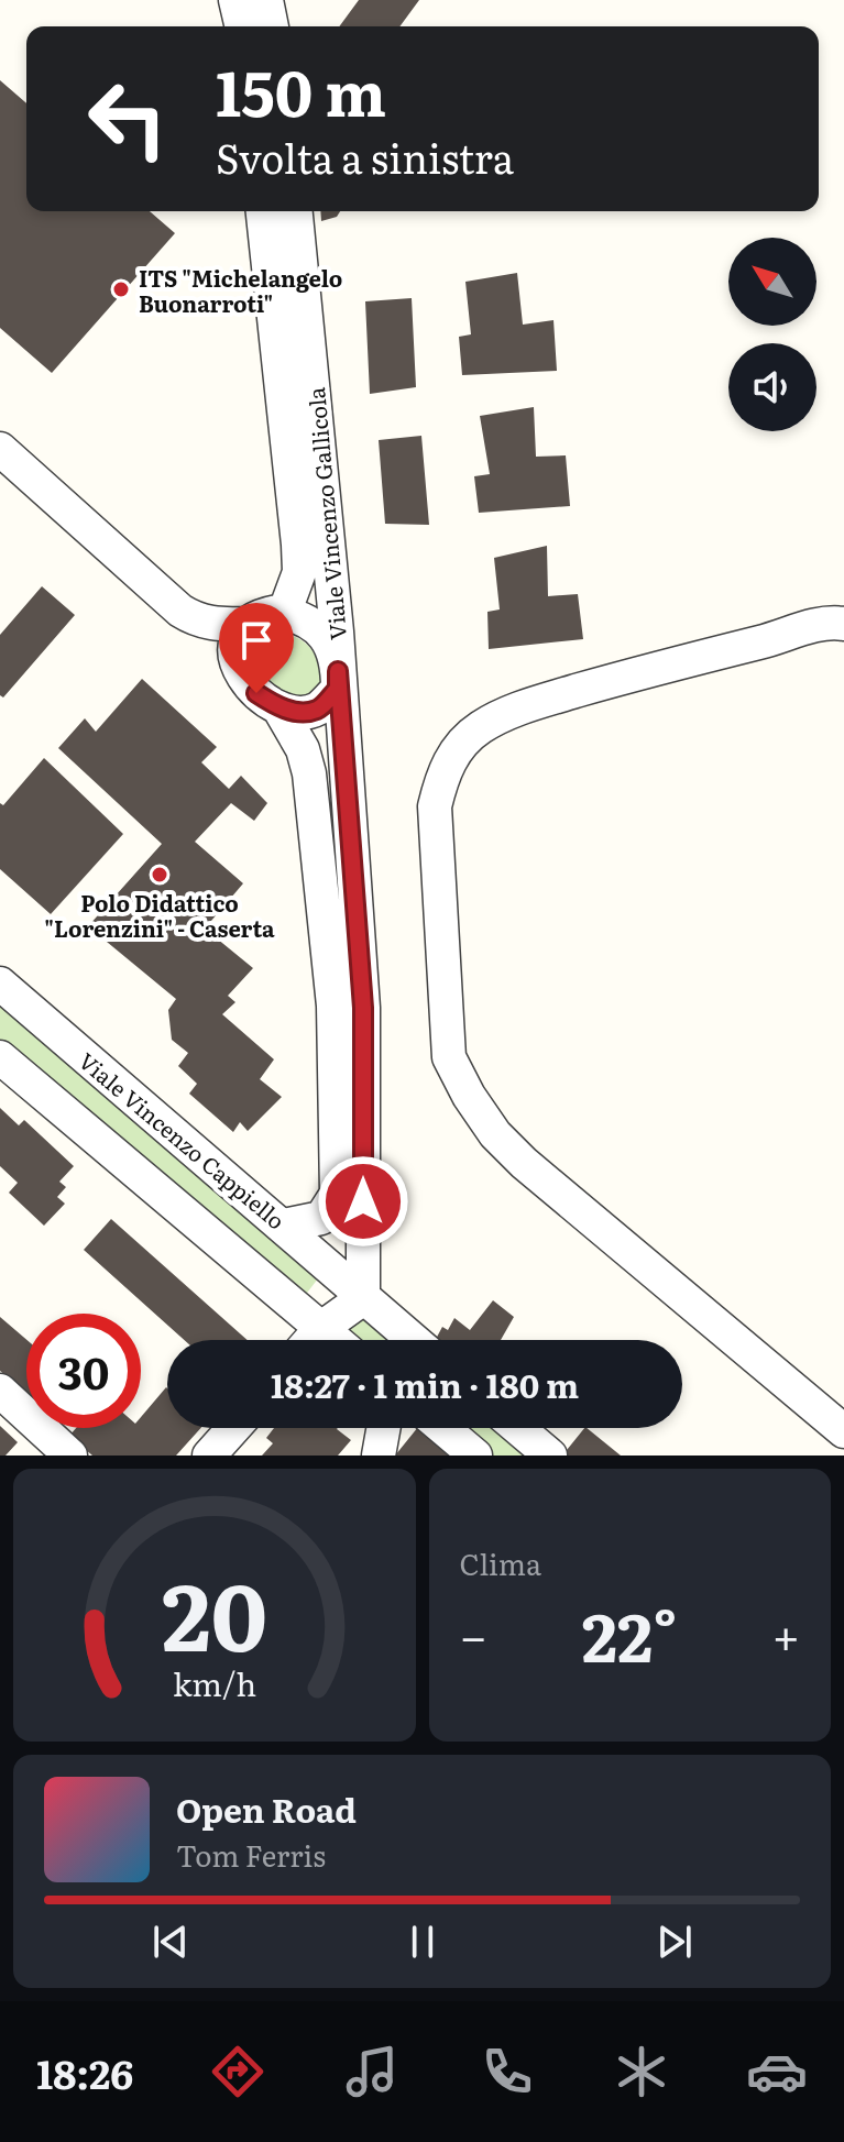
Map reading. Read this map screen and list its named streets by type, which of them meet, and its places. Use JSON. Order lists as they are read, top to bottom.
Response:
{
  "streets": {
    "street": ["Viale Vincenzo Gallicola", "Viale Vincenzo Cappiello"]
  },
  "crossings": [
    ["Viale Vincenzo Gallicola", "Viale Vincenzo Cappiello"]
  ],
  "places": ["ITS \"Michelangelo Buonarroti\"", "Polo Didattico \"Lorenzini\" - Caserta"],
  "north": "top left",
  "page": {
    "turn": ["150 m", "Svolta a sinistra"],
    "limit": "30",
    "trip": "18:27 · 1 min · 180 m",
    "tile": "Clima",
    "heat": ["−", "22°", "+"],
    "song": ["Open Road", "Tom Ferris"],
    "tabs": "18:26",
    "gauge": ["20", "km/h"]
  }
}
